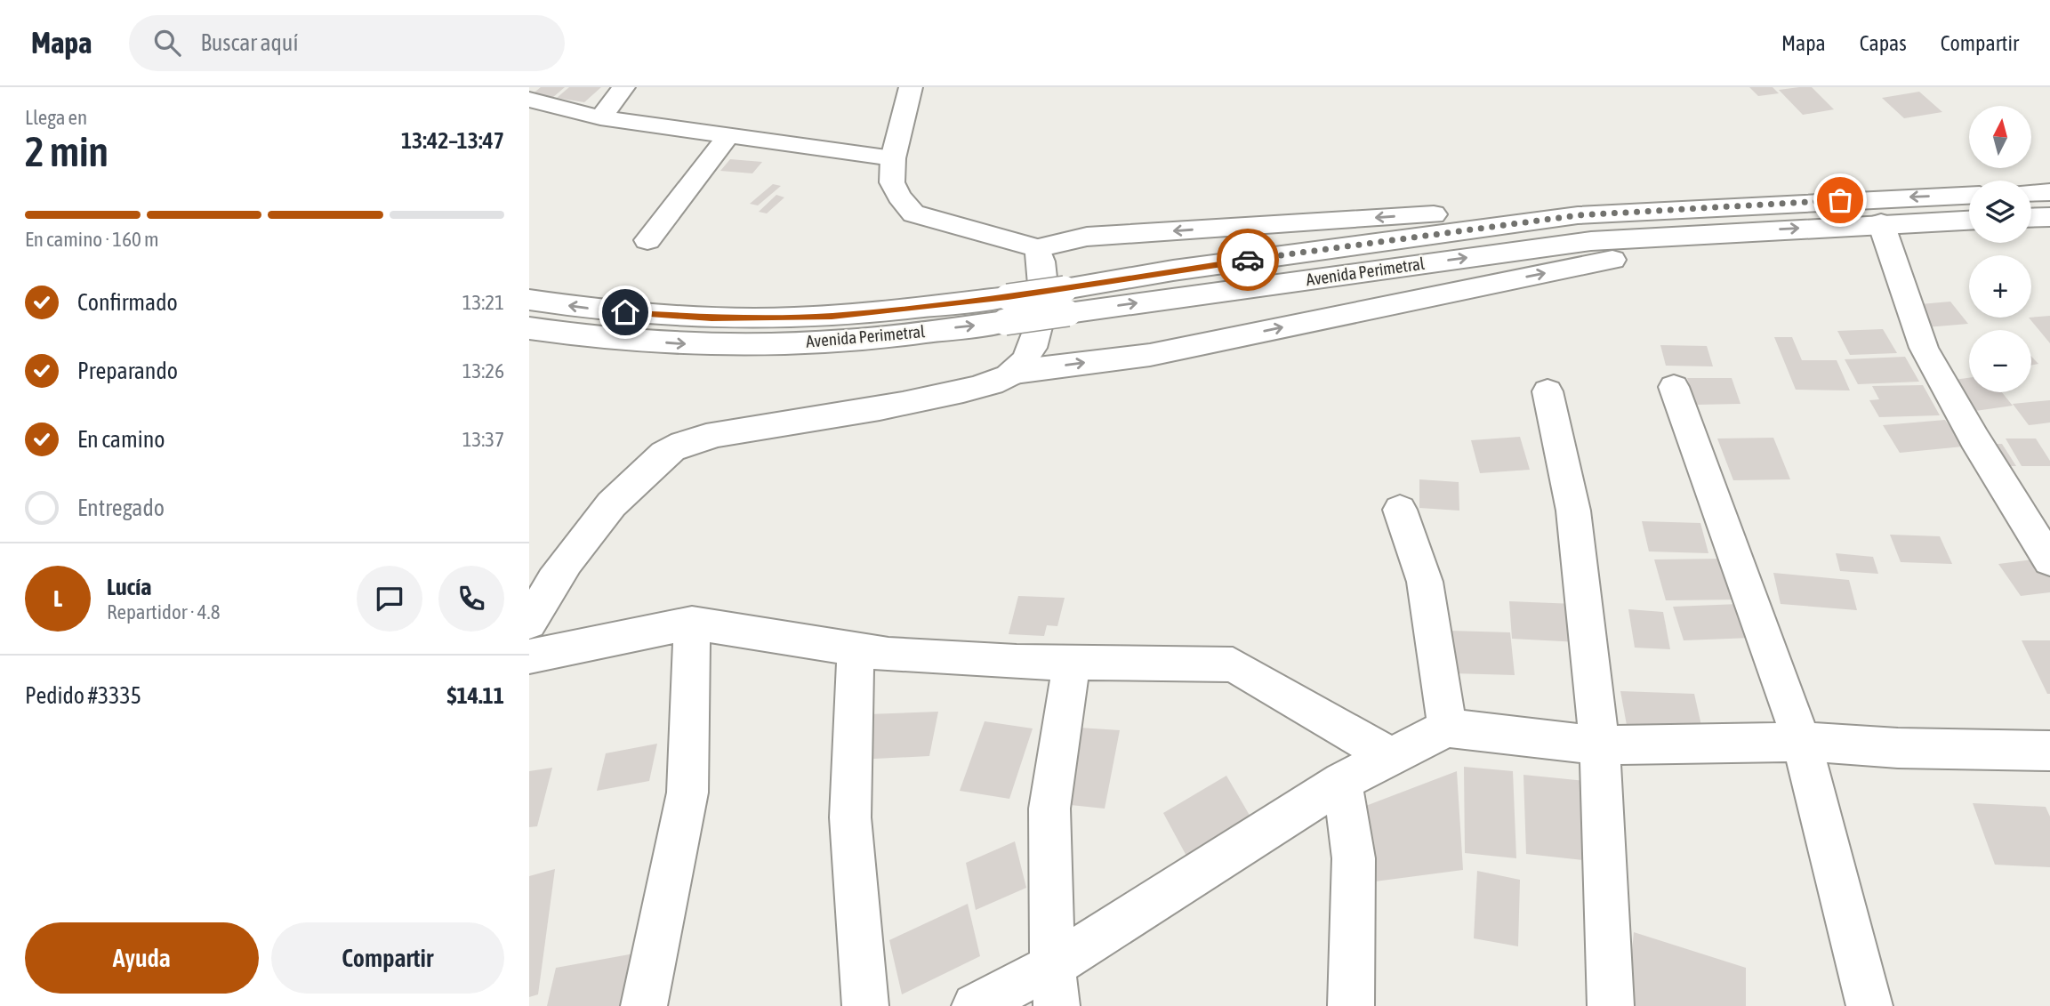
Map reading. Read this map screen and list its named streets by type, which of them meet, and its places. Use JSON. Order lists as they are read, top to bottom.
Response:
{
  "streets": {
    "street": ["Avenida Perimetral"]
  },
  "north": "top",
  "page": {
    "header": "Mapa",
    "search": "Buscar aquí",
    "nav": ["Mapa", "Capas", "Compartir"],
    "heading": ["2 min", "Llega en", "13:42–13:47"],
    "panel": [
      "Lucía",
      "Repartidor · 4.8",
      "Pedido #3335",
      "$14.11"
    ],
    "map_buttons": ["+", "−"],
    "bar": "En camino · 160 m",
    "list": [
      ["Confirmado", "13:21"],
      ["Preparando", "13:26"],
      ["En camino", "13:37"],
      "Entregado"
    ],
    "round": "L",
    "buttons": ["Ayuda", "Compartir"]
  }
}
